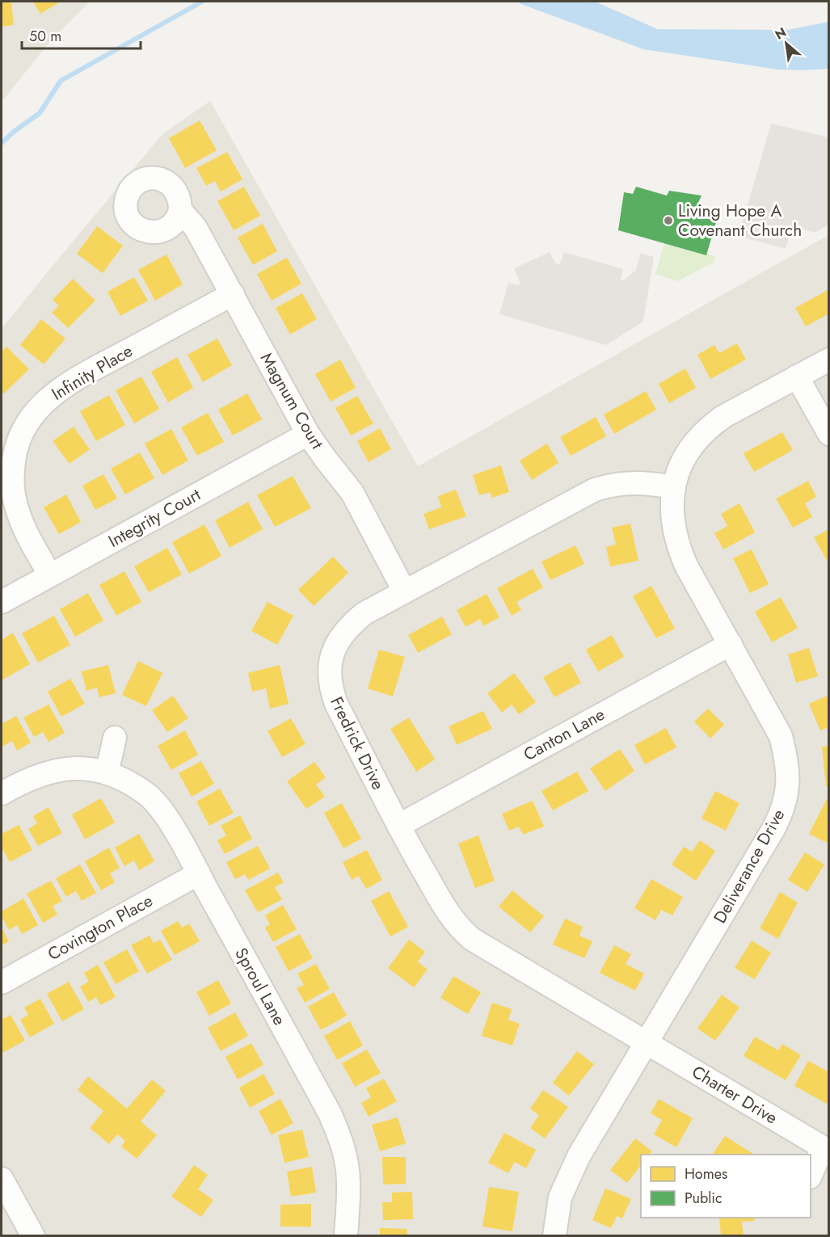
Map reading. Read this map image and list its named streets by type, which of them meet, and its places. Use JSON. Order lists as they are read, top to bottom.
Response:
{
  "streets": {
    "street": [
      "Infinity Place",
      "Magnum Court",
      "Integrity Court",
      "Canton Lane",
      "Fredrick Drive",
      "Deliverance Drive",
      "Covington Place",
      "Sproul Lane",
      "Charter Drive"
    ]
  },
  "crossings": [
    ["Infinity Place", "Magnum Court"],
    ["Infinity Place", "Integrity Court"],
    ["Magnum Court", "Integrity Court"],
    ["Magnum Court", "Fredrick Drive"],
    ["Canton Lane", "Fredrick Drive"],
    ["Canton Lane", "Deliverance Drive"],
    ["Fredrick Drive", "Deliverance Drive"],
    ["Fredrick Drive", "Charter Drive"],
    ["Deliverance Drive", "Charter Drive"],
    ["Covington Place", "Sproul Lane"]
  ],
  "places": ["Living Hope A Covenant Church"],
  "legend": ["Homes", "Public"],
  "scale_bar": "50 m",
  "north": "top left"
}
